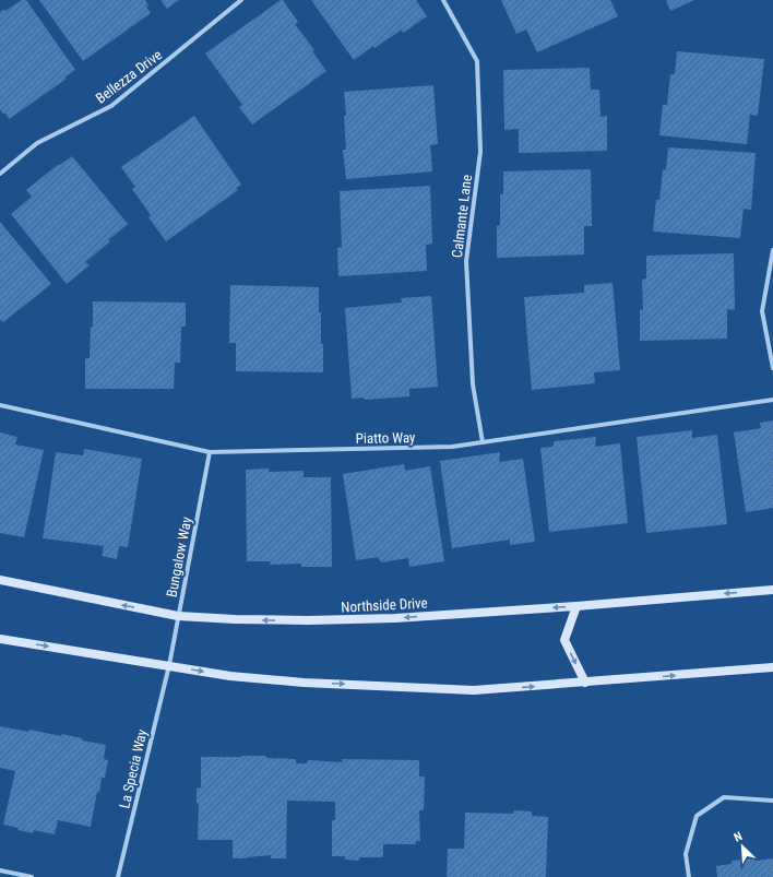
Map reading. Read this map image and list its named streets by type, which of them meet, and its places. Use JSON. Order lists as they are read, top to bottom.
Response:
{
  "streets": {
    "street": [
      "Bellezza Drive",
      "Calmante Lane",
      "Piatto Way",
      "Bungalow Way",
      "Northside Drive",
      "La Specia Way"
    ]
  },
  "crossings": [
    ["Calmante Lane", "Piatto Way"],
    ["Piatto Way", "Bungalow Way"],
    ["Bungalow Way", "Northside Drive"],
    ["Bungalow Way", "La Specia Way"]
  ],
  "north": "top left"
}
